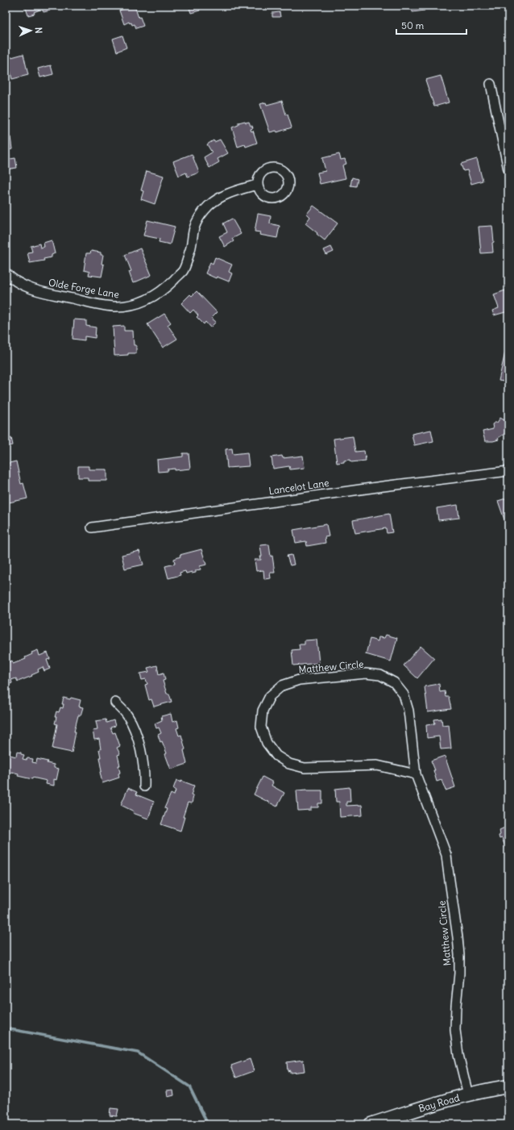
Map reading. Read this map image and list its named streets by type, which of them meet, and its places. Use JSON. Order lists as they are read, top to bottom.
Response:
{
  "streets": {
    "main road": ["Bay Road"],
    "street": ["Olde Forge Lane", "Lancelot Lane", "Matthew Circle"]
  },
  "crossings": [
    ["Matthew Circle", "Bay Road"]
  ],
  "scale_bar": "50 m",
  "north": "right"
}
